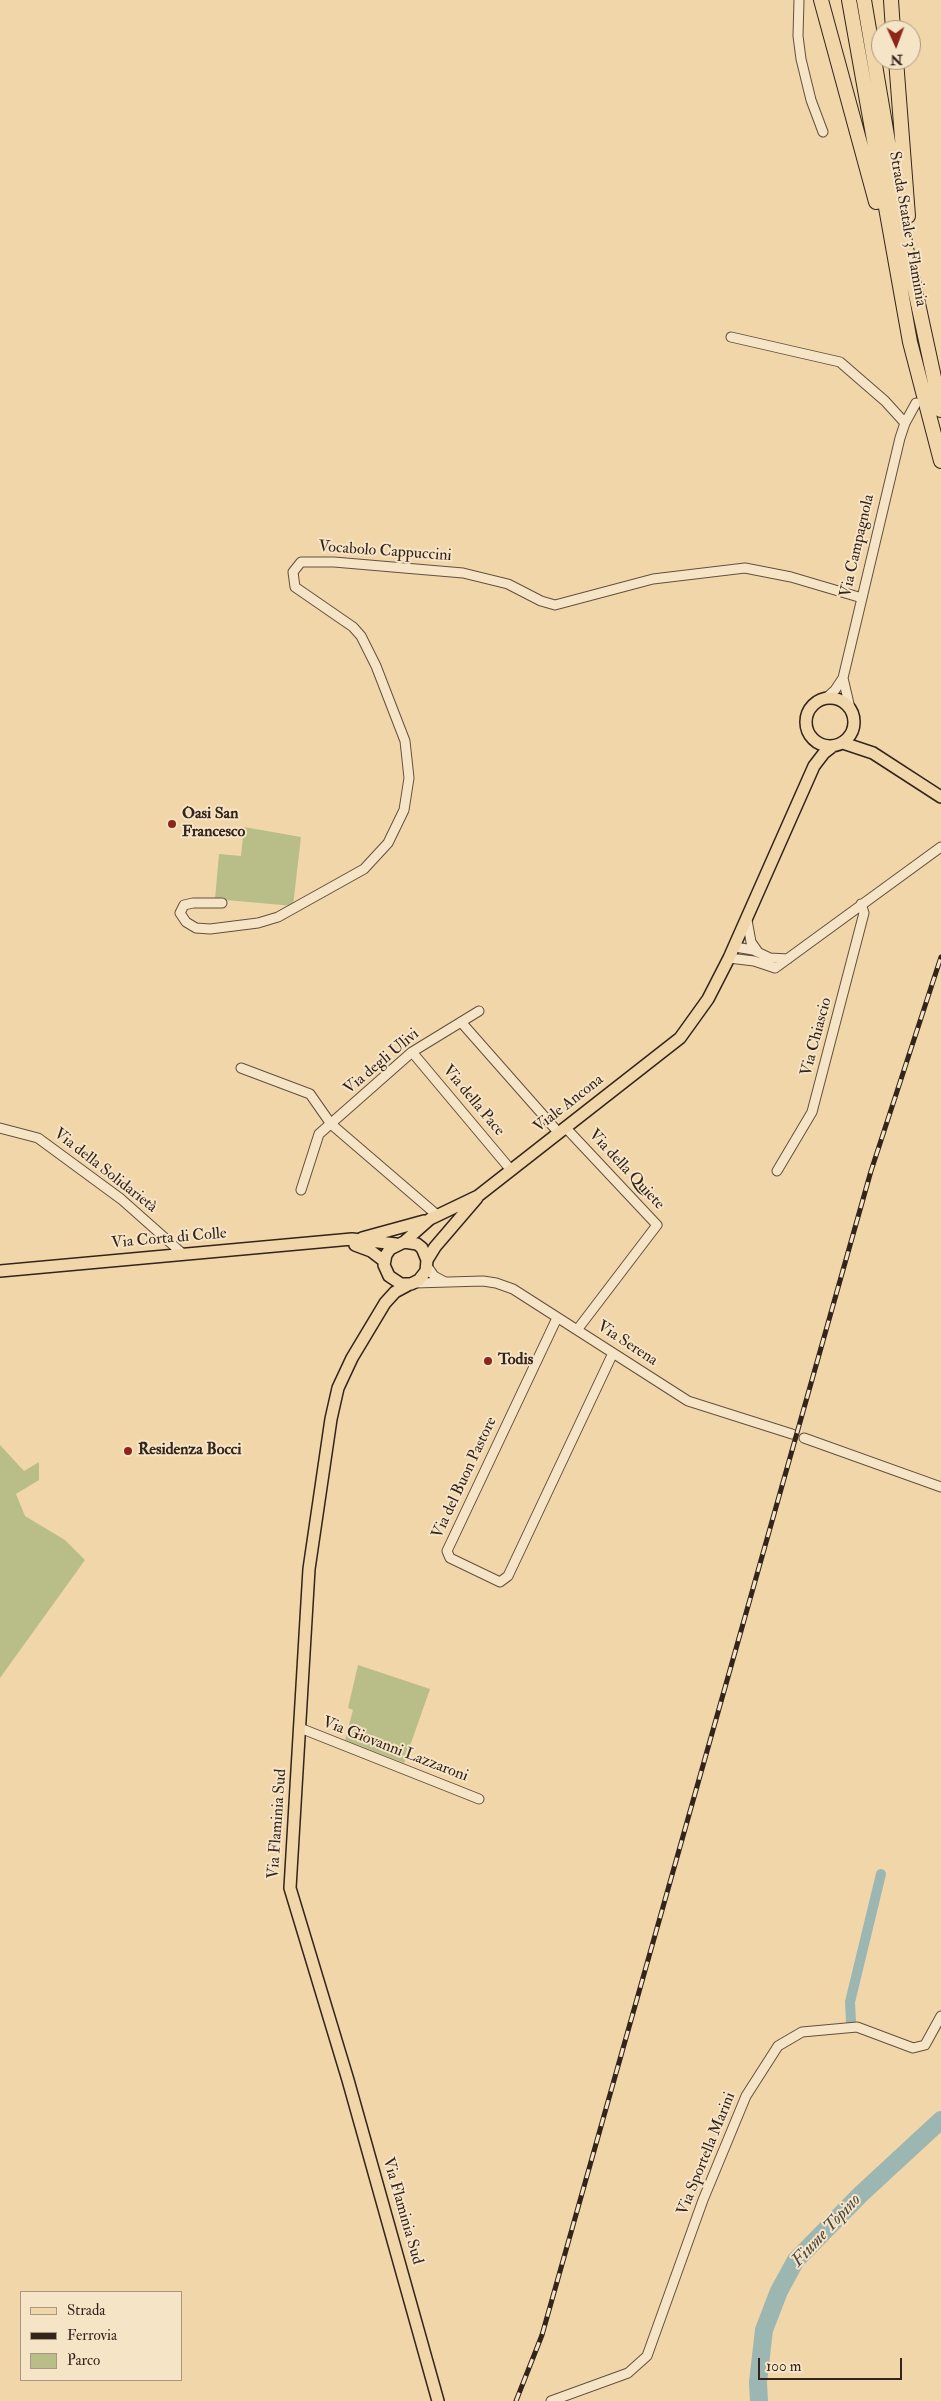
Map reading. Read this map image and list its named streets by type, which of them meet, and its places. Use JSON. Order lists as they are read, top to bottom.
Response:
{
  "streets": {
    "highway": ["Strada Statale 3 Flaminia"],
    "main road": [
      "Via Campagnola",
      "Viale Ancona",
      "Via Corta di Colle",
      "Via Flaminia Sud"
    ],
    "street": [
      "Vocabolo Cappuccini",
      "Via Chiascio",
      "Via degli Ulivi",
      "Via della Pace",
      "Via della Quiete",
      "Via della Solidarietà",
      "Via Serena",
      "Via del Buon Pastore",
      "Via Giovanni Lazzaroni",
      "Via Sportella Marini"
    ]
  },
  "crossings": [
    ["Via Campagnola", "Vocabolo Cappuccini"],
    ["Via Campagnola", "Viale Ancona"],
    ["Via degli Ulivi", "Via della Pace"],
    ["Via della Pace", "Viale Ancona"],
    ["Viale Ancona", "Via della Quiete"],
    ["Viale Ancona", "Via Corta di Colle"],
    ["Viale Ancona", "Via Serena"],
    ["Viale Ancona", "Via Flaminia Sud"],
    ["Via della Quiete", "Via Serena"],
    ["Via della Solidarietà", "Via Corta di Colle"],
    ["Via Corta di Colle", "Via Serena"],
    ["Via Corta di Colle", "Via Flaminia Sud"],
    ["Via Serena", "Via del Buon Pastore"],
    ["Via Serena", "Via Flaminia Sud"],
    ["Via Giovanni Lazzaroni", "Via Flaminia Sud"]
  ],
  "water": ["Fiume Topino"],
  "places": ["Oasi San Francesco", "Todis", "Residenza Bocci"],
  "legend": ["Strada", "Ferrovia", "Parco"],
  "scale_bar": "100 m",
  "north": "bottom"
}
